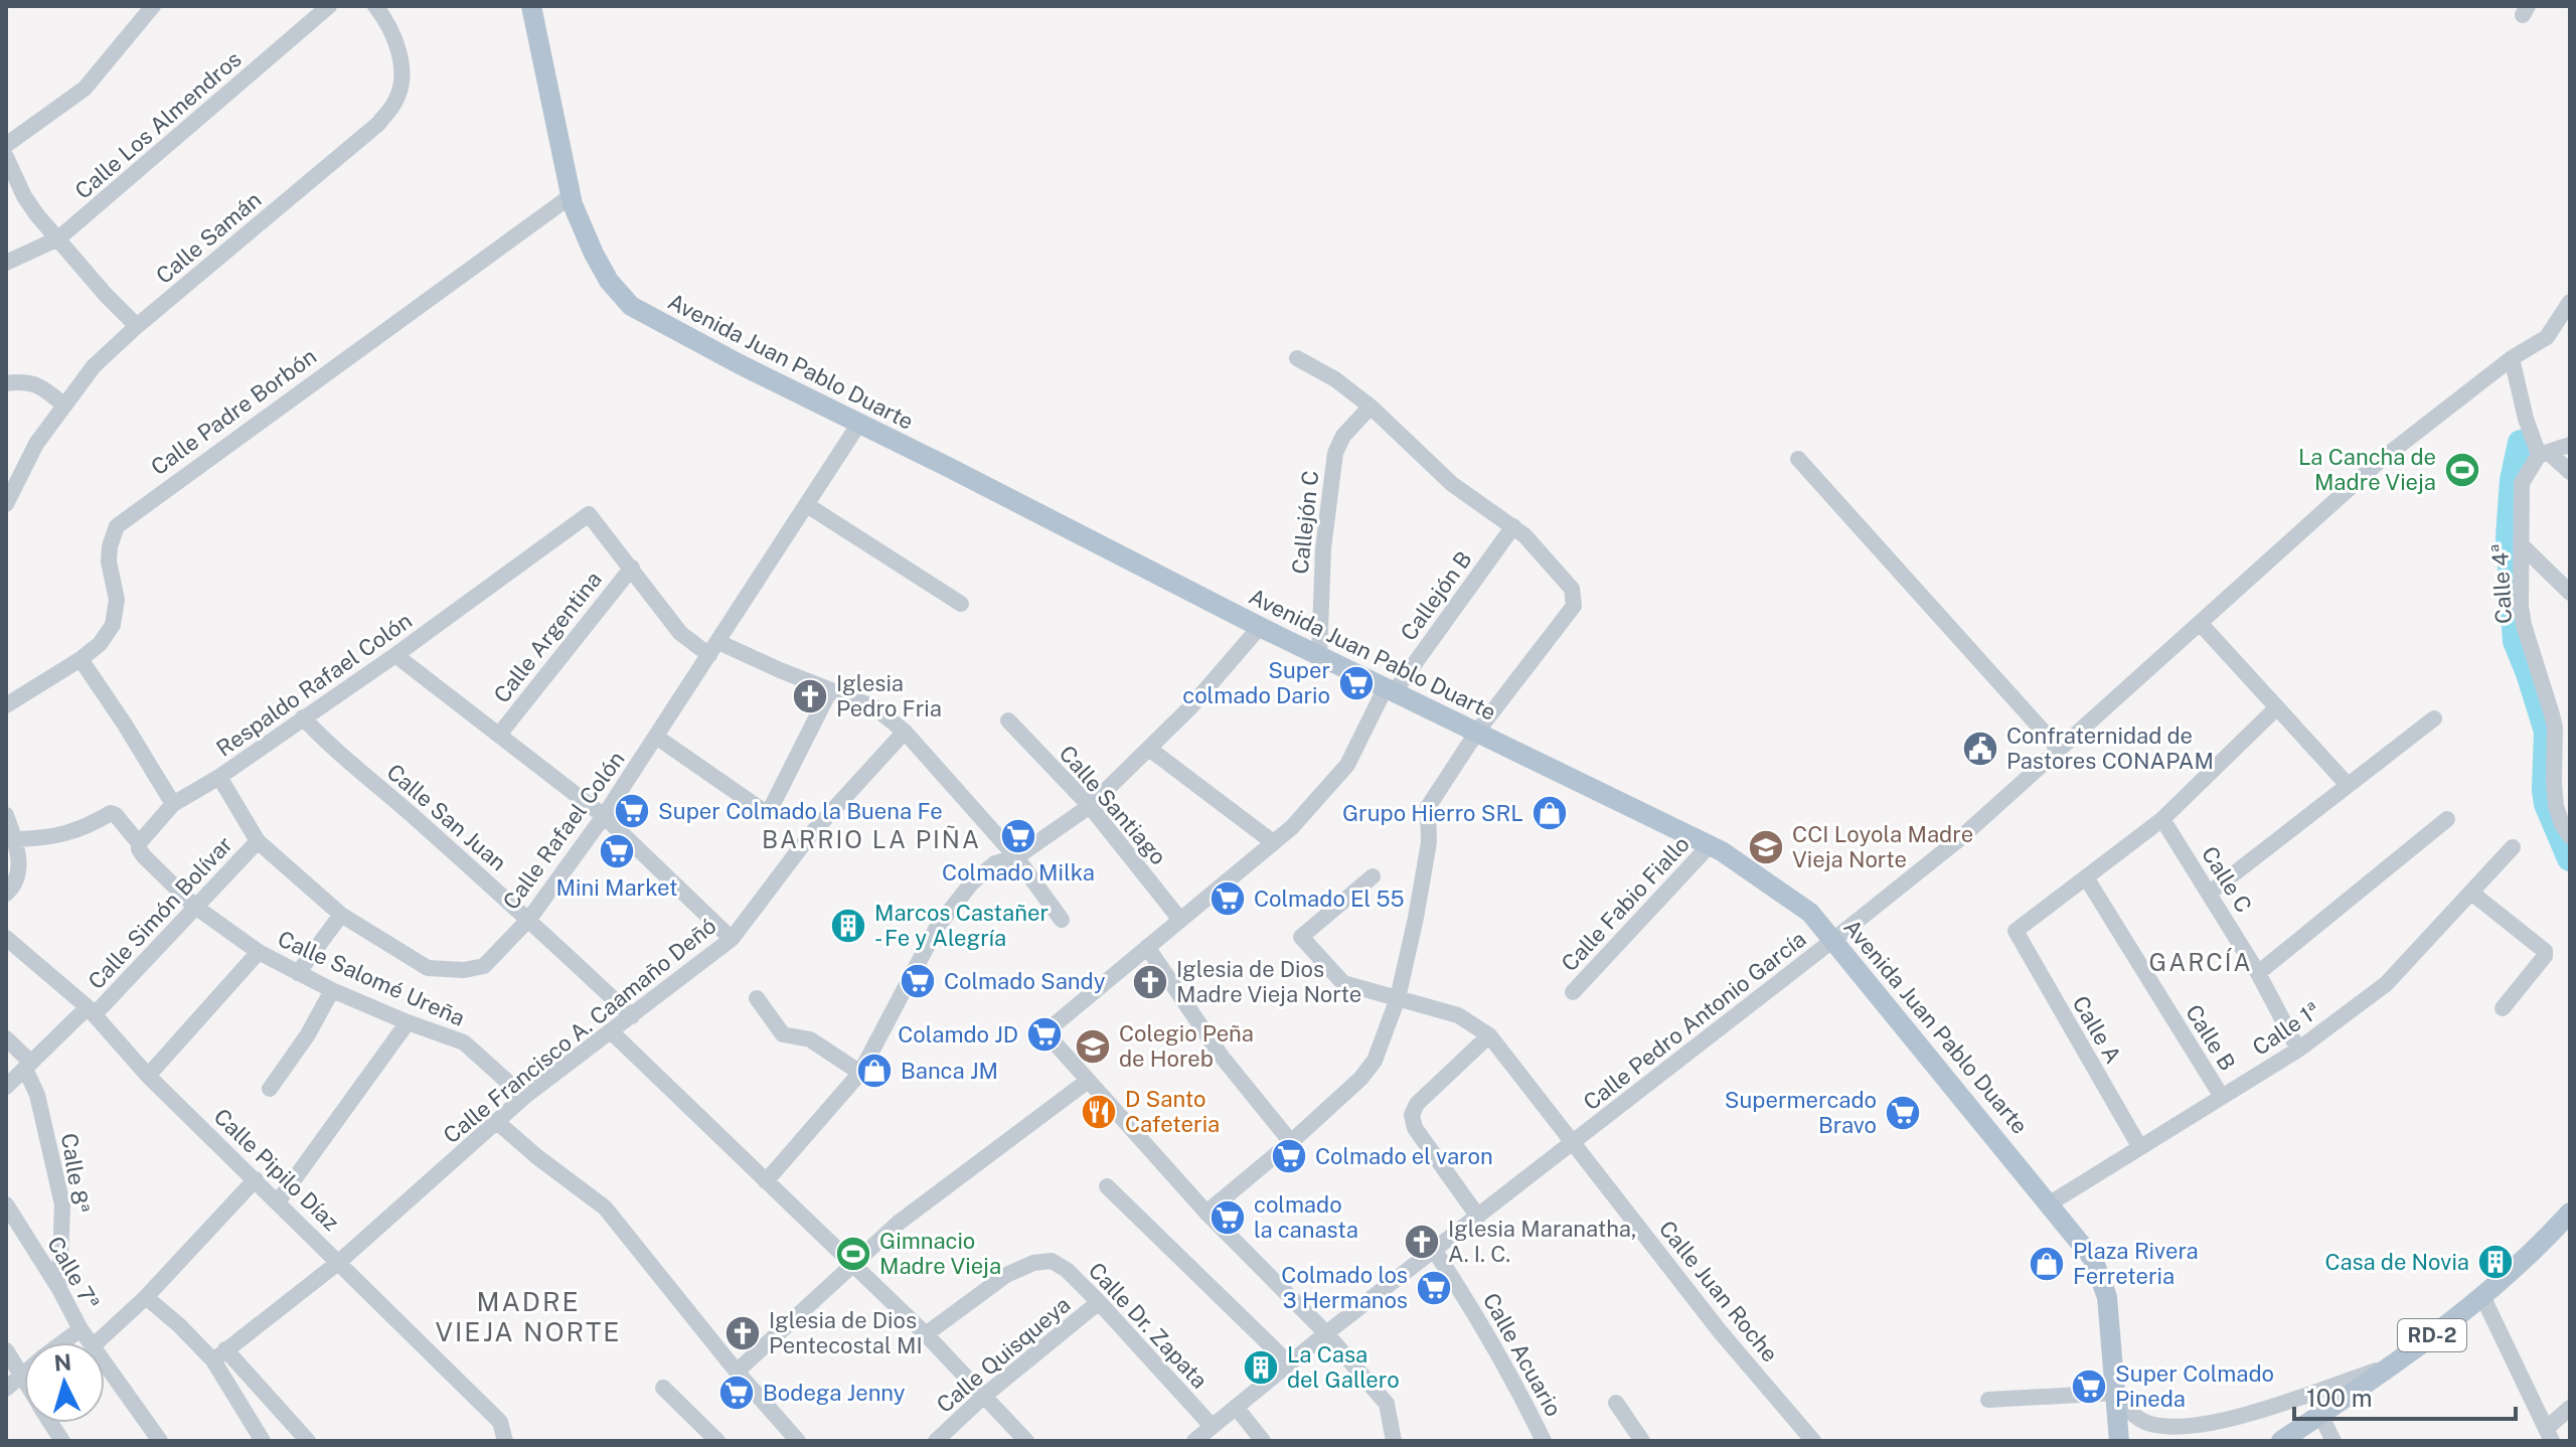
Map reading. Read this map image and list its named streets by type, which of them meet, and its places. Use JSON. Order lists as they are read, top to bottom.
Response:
{
  "streets": {
    "main road": ["Avenida Juan Pablo Duarte", "RD-2"],
    "street": [
      "Calle Los Almendros",
      "Calle Samán",
      "Calle Padre Borbón",
      "Callejón C",
      "Calle 4ª",
      "Callejón B",
      "Calle Argentina",
      "Respaldo Rafael Colón",
      "Calle Santiago",
      "Calle San Juan",
      "Calle Rafael Colón",
      "Calle C",
      "Calle Fabio Fiallo",
      "Calle Simón Bolívar",
      "Calle Salomé Ureña",
      "Calle Pedro Antonio García",
      "Calle 1ª",
      "Calle A",
      "Calle Francisco A. Caamaño Deñó",
      "Calle B",
      "Calle Pipilo Díaz",
      "Calle 8ª",
      "Calle 7ª",
      "Calle Juan Roche",
      "Calle Dr. Zapata",
      "Calle Quisqueya",
      "Calle Acuario"
    ]
  },
  "crossings": [
    ["Avenida Juan Pablo Duarte", "Calle Padre Borbón"],
    ["Avenida Juan Pablo Duarte", "Callejón C"],
    ["Avenida Juan Pablo Duarte", "Callejón B"],
    ["Avenida Juan Pablo Duarte", "Calle Rafael Colón"],
    ["Avenida Juan Pablo Duarte", "Calle Fabio Fiallo"],
    ["Avenida Juan Pablo Duarte", "Calle Pedro Antonio García"],
    ["Avenida Juan Pablo Duarte", "Calle 1ª"],
    ["Callejón B", "Calle Santiago"],
    ["Calle Argentina", "Respaldo Rafael Colón"],
    ["Respaldo Rafael Colón", "Calle San Juan"],
    ["Respaldo Rafael Colón", "Calle Rafael Colón"],
    ["Calle San Juan", "Calle Rafael Colón"],
    ["Calle San Juan", "Calle Francisco A. Caamaño Deñó"],
    ["Calle Rafael Colón", "Calle Simón Bolívar"],
    ["Calle C", "Calle 1ª"],
    ["Calle Simón Bolívar", "Calle Salomé Ureña"],
    ["Calle Simón Bolívar", "Calle Pipilo Díaz"],
    ["Calle Simón Bolívar", "Calle 8ª"],
    ["Calle Salomé Ureña", "Calle Francisco A. Caamaño Deñó"],
    ["Calle Pedro Antonio García", "Calle Juan Roche"],
    ["Calle Pedro Antonio García", "Calle Dr. Zapata"],
    ["Calle Pedro Antonio García", "Calle Acuario"],
    ["Calle 1ª", "Calle A"],
    ["Calle 1ª", "Calle B"],
    ["Calle A", "Calle B"],
    ["Calle Francisco A. Caamaño Deñó", "Calle Pipilo Díaz"],
    ["Calle 8ª", "Calle 7ª"],
    ["Calle Dr. Zapata", "Calle Quisqueya"]
  ],
  "districts": ["BARRIO LA PIÑA", "GARCÍA", "MADRE VIEJA NORTE"],
  "places": {
    "sports": ["La Cancha de Madre Vieja", "Gimnacio Madre Vieja"],
    "supermarket": [
      "Super colmado Dario",
      "Super Colmado la Buena Fe",
      "Colmado Milka",
      "Mini Market",
      "Colmado El 55",
      "Colmado Sandy",
      "Colamdo JD",
      "Supermercado Bravo",
      "Colmado el varon",
      "colmado la canasta",
      "Colmado los 3 Hermanos",
      "Super Colmado Pineda",
      "Bodega Jenny"
    ],
    "church": [
      "Iglesia Pedro Fria",
      "Iglesia de Dios Madre Vieja Norte",
      "Iglesia Maranatha, A. I. C.",
      "Iglesia de Dios Pentecostal MI"
    ],
    "public building": ["Confraternidad de Pastores CONAPAM"],
    "shop": ["Grupo Hierro SRL", "Banca JM", "Plaza Rivera Ferreteria"],
    "school or university": ["CCI Loyola Madre Vieja Norte", "Colegio Peña de Horeb"],
    "building": ["Marcos Castañer - Fe y Alegría", "Casa de Novia", "La Casa del Gallero"],
    "restaurant": ["D Santo Cafeteria"]
  },
  "scale_bar": "100 m",
  "north": "top"
}
